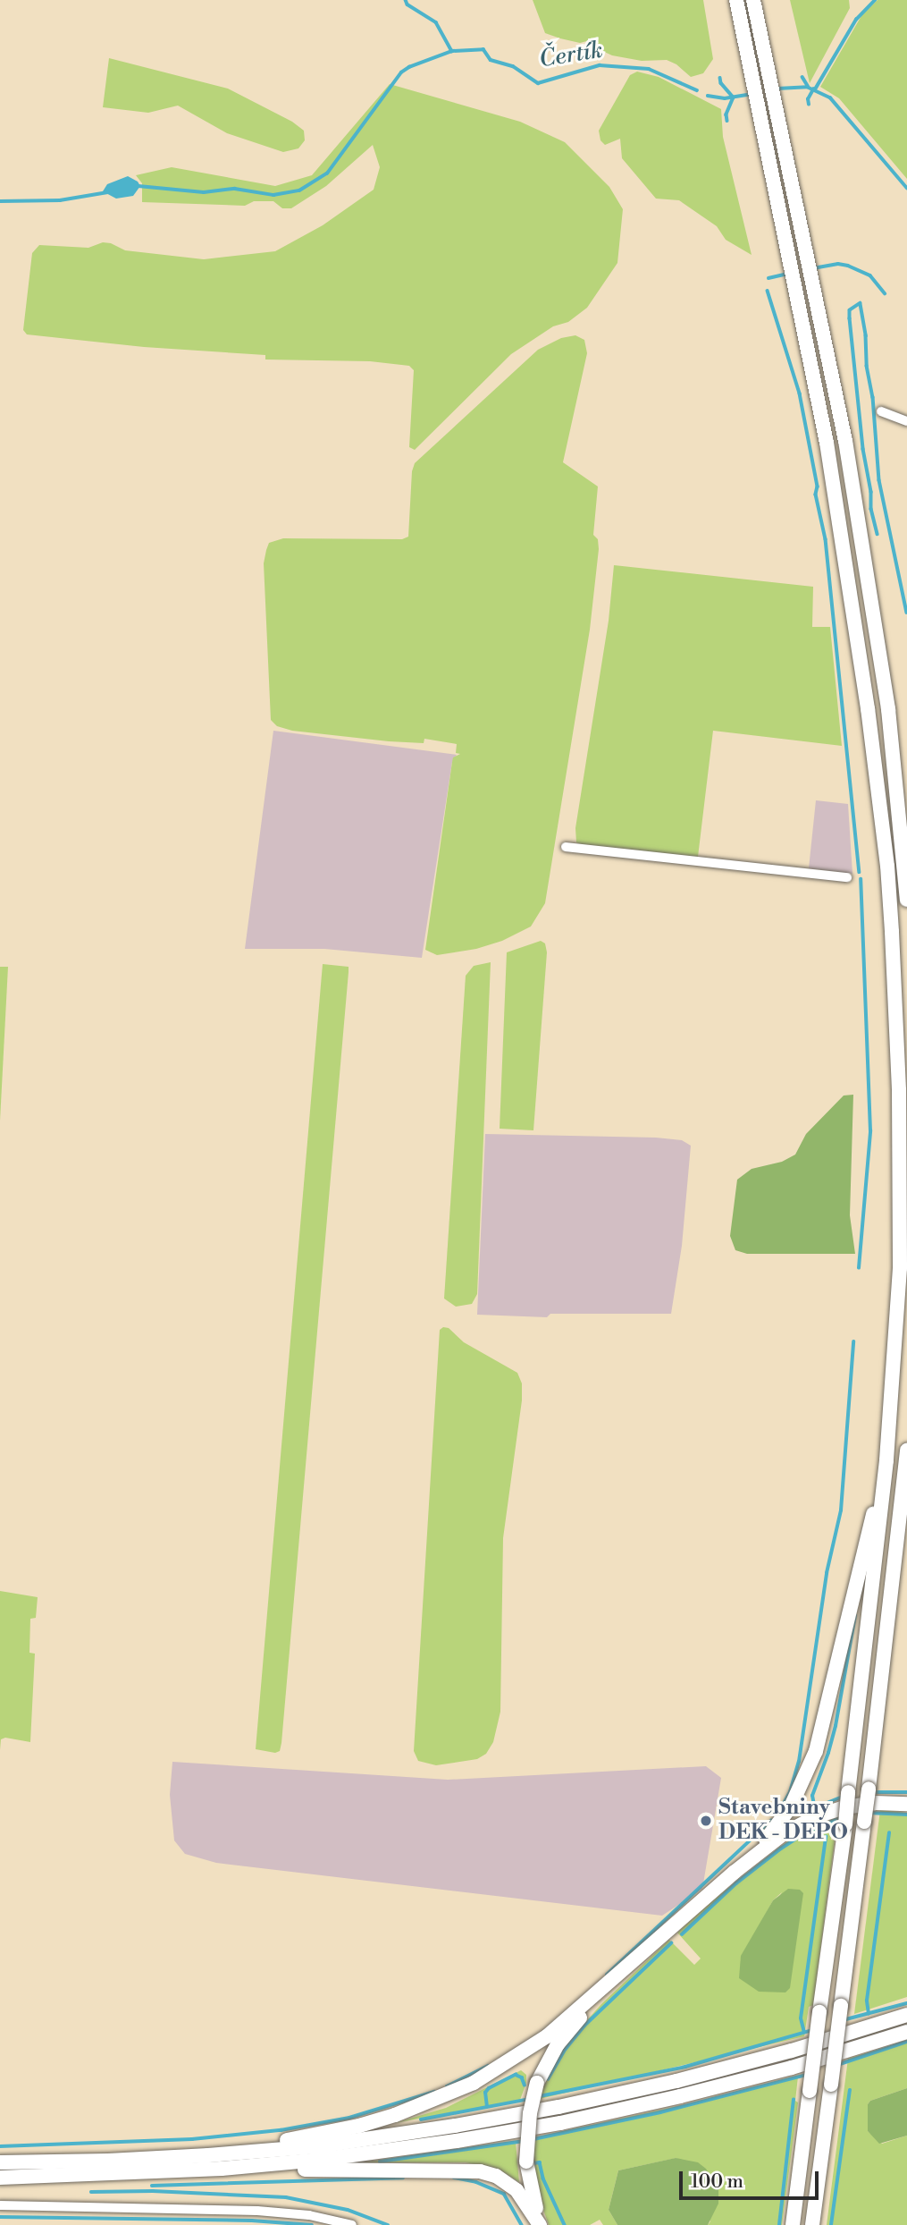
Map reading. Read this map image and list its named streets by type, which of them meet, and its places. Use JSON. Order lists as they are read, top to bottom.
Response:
{
  "water": ["Čertík"],
  "places": ["Stavebniny DEK - DEPO"],
  "scale_bar": "100 m"
}
